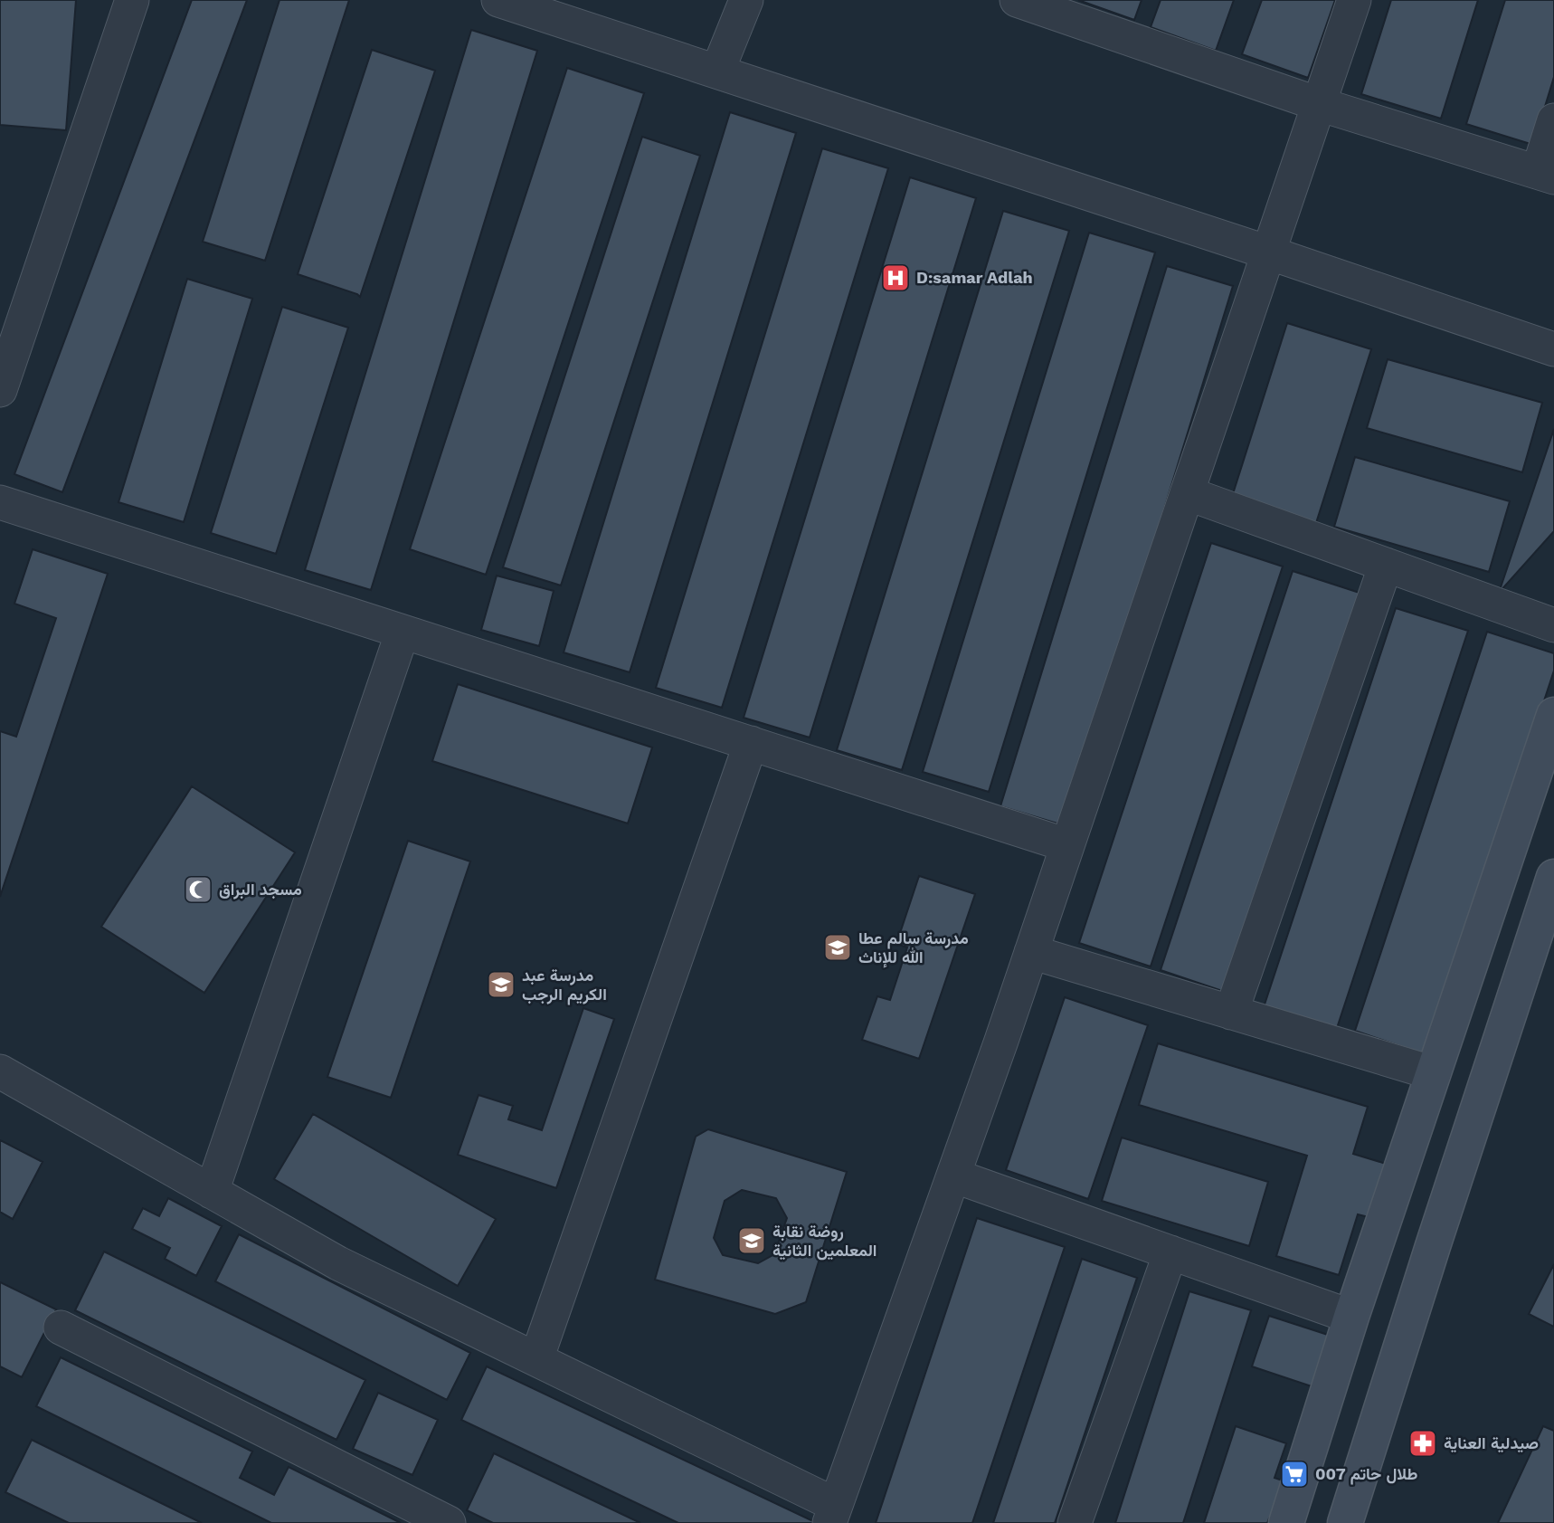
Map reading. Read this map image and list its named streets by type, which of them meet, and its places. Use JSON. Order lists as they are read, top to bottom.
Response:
{
  "places": {
    "hospital": ["D:samar Adlah"],
    "mosque": ["مسجد البراق"],
    "school or university": ["مدرسة سالم عطا الله للإناث", "مدرسة عبد الكريم الرجب", "روضة نقابة المعلمين الثانية"],
    "pharmacy": ["صيدلية العناية"],
    "supermarket": ["طلال حاتم 007"]
  }
}
